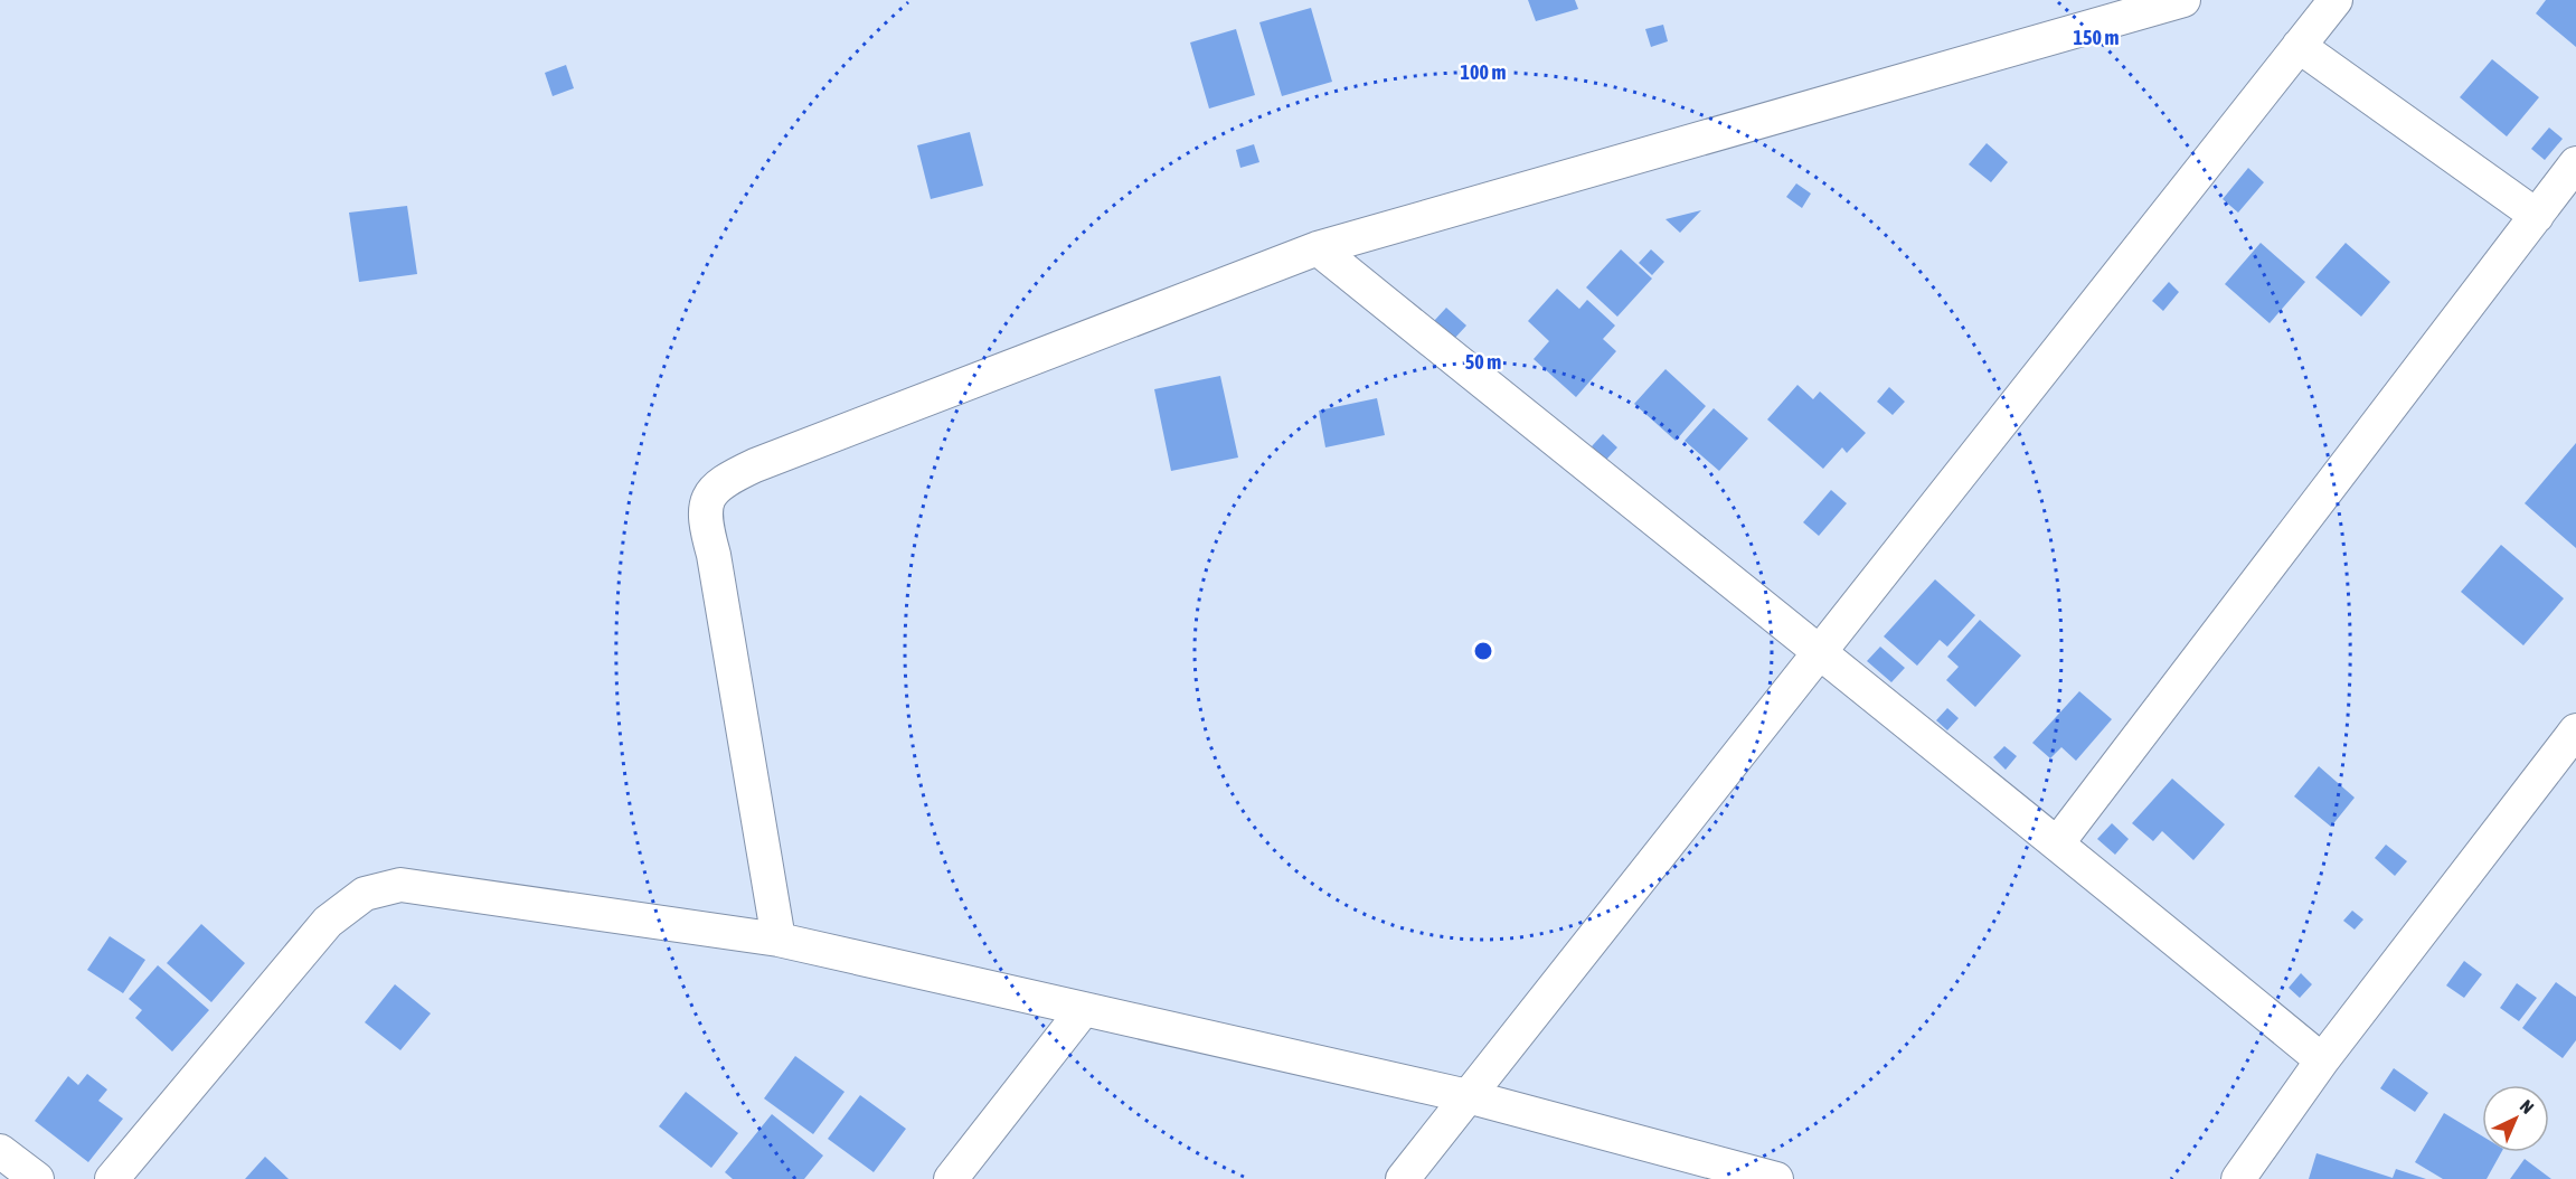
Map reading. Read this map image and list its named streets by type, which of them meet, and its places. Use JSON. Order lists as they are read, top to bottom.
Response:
{
  "north": "top right",
  "rings": ["150 m", "100 m", "50 m"]
}
